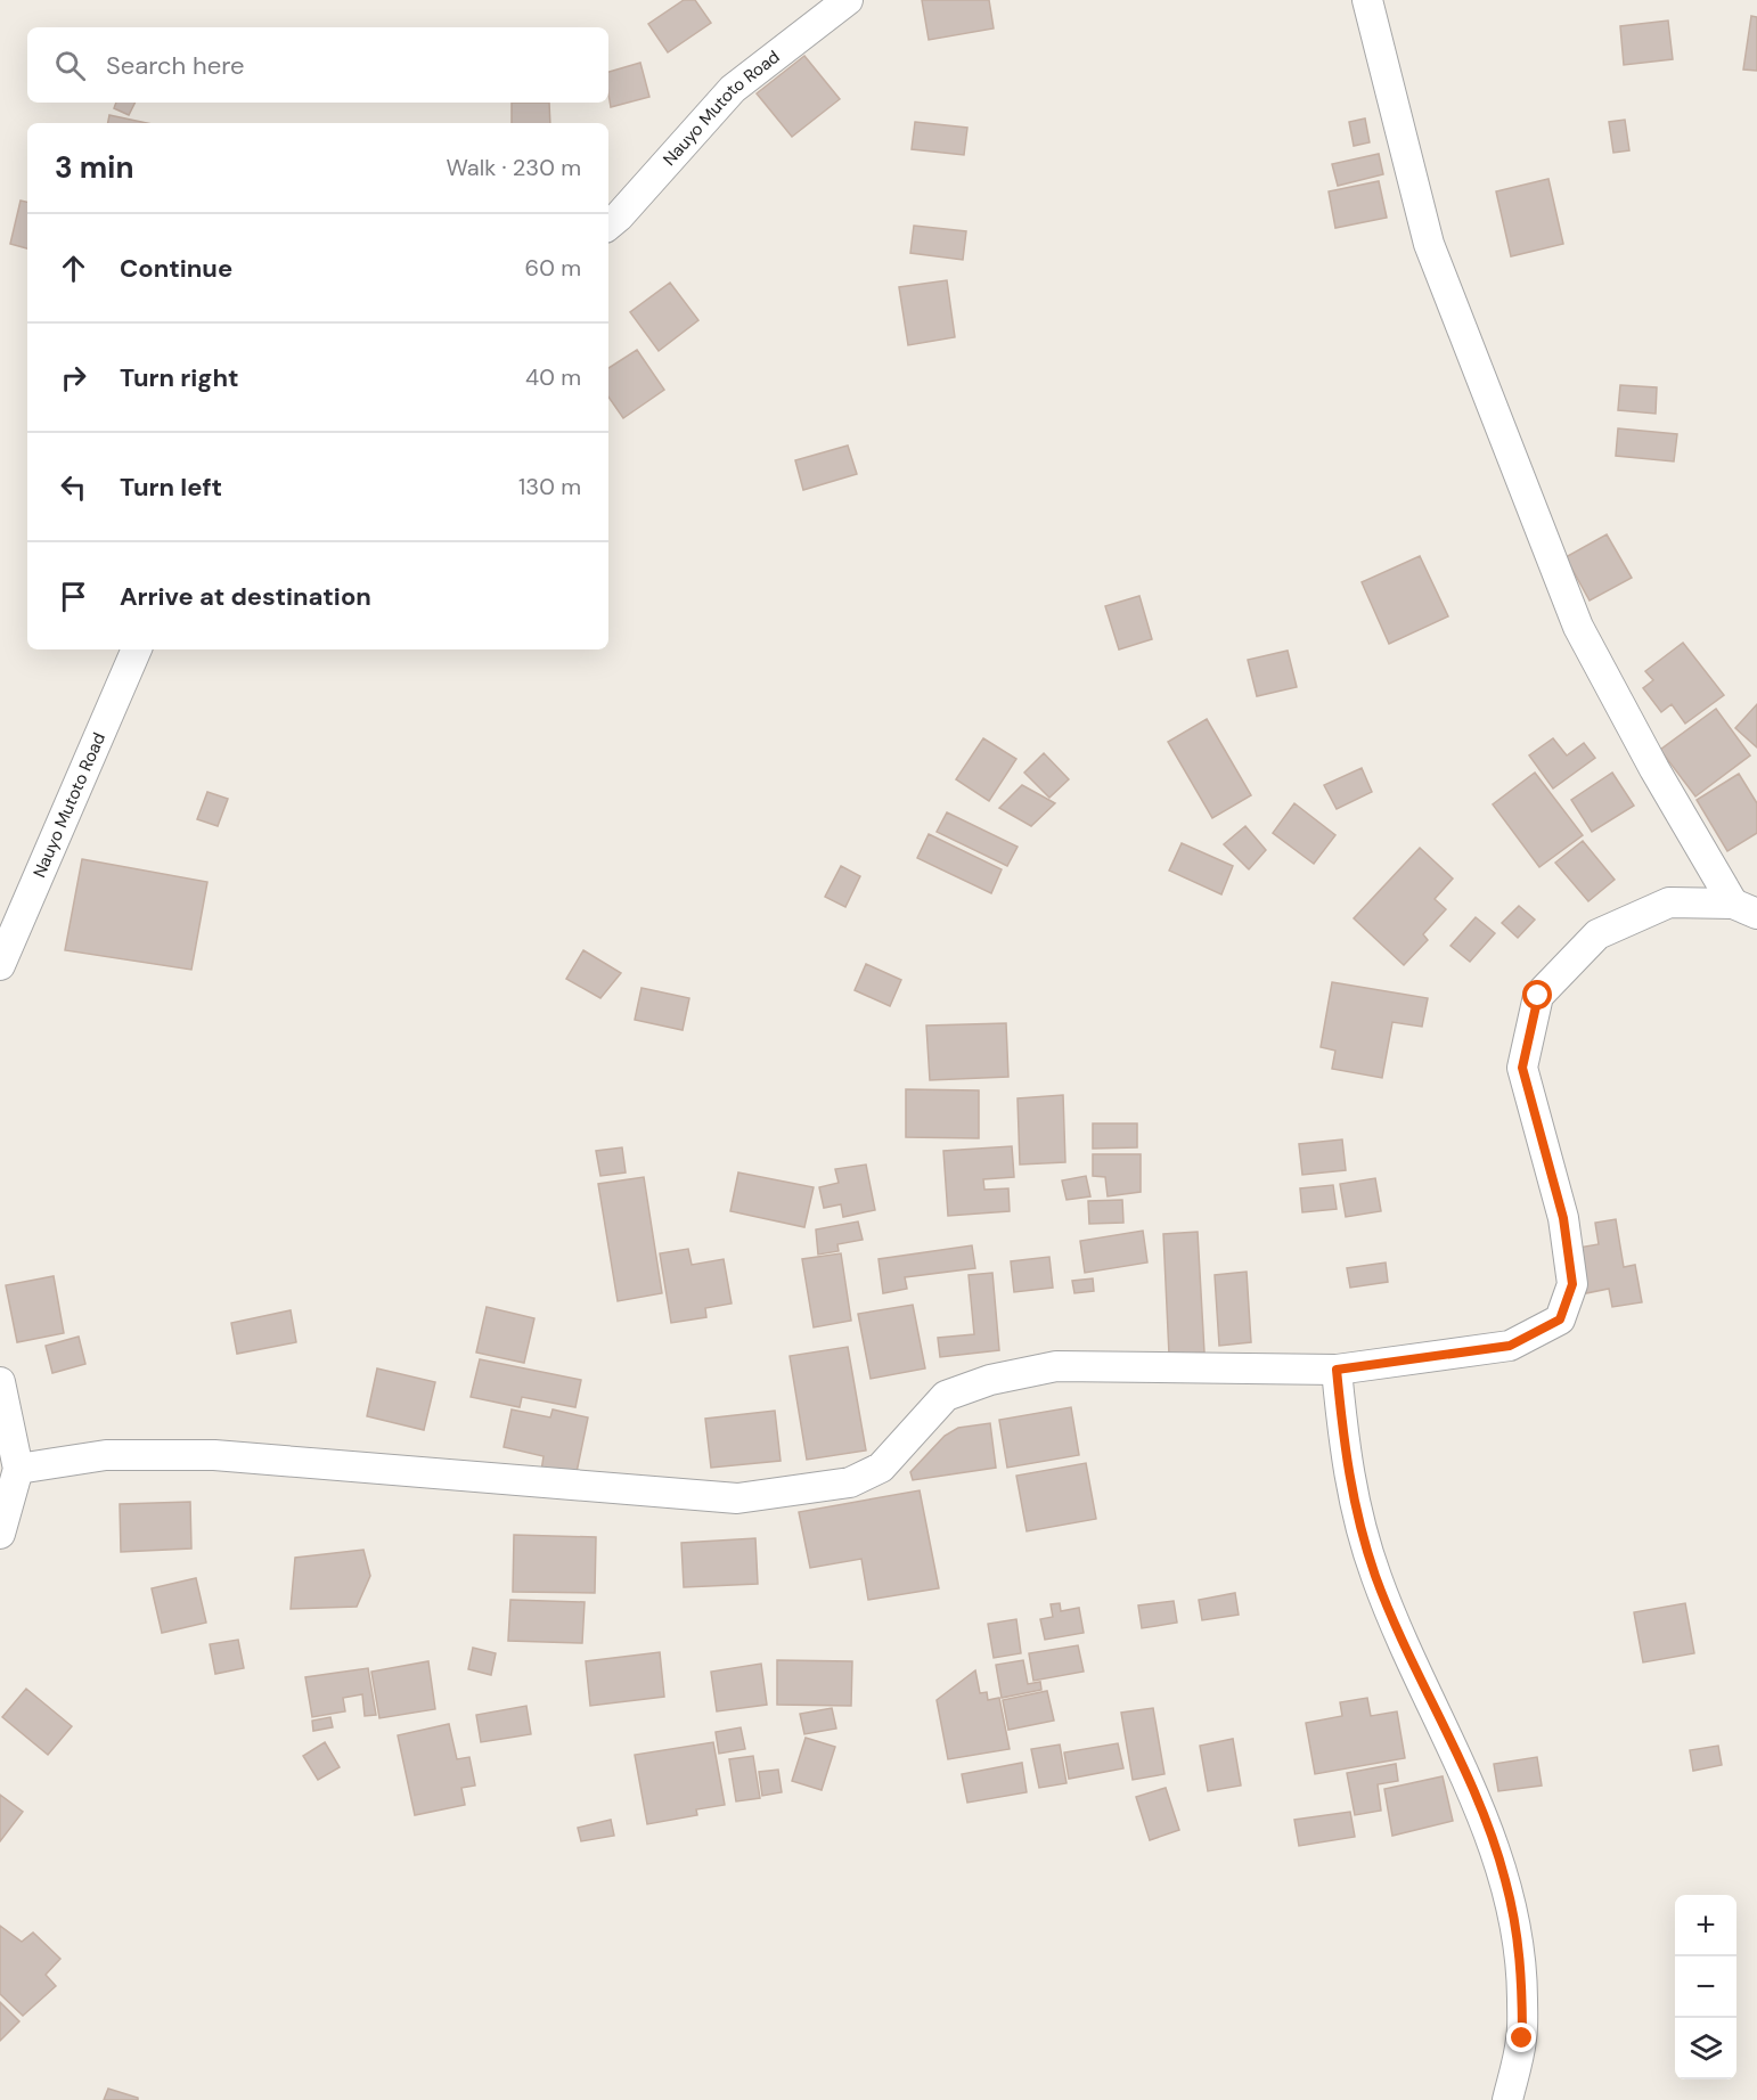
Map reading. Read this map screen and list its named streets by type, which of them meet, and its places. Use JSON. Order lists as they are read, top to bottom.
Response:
{
  "streets": {
    "street": ["Nauyo Mutoto Road"]
  },
  "page": {
    "search": "Search here",
    "heading": ["3 min", "Walk · 230 m"],
    "list": [
      ["Continue", "60 m"],
      ["Turn right", "40 m"],
      ["Turn left", "130 m"],
      "Arrive at destination"
    ],
    "map_buttons": ["+", "−"]
  }
}
